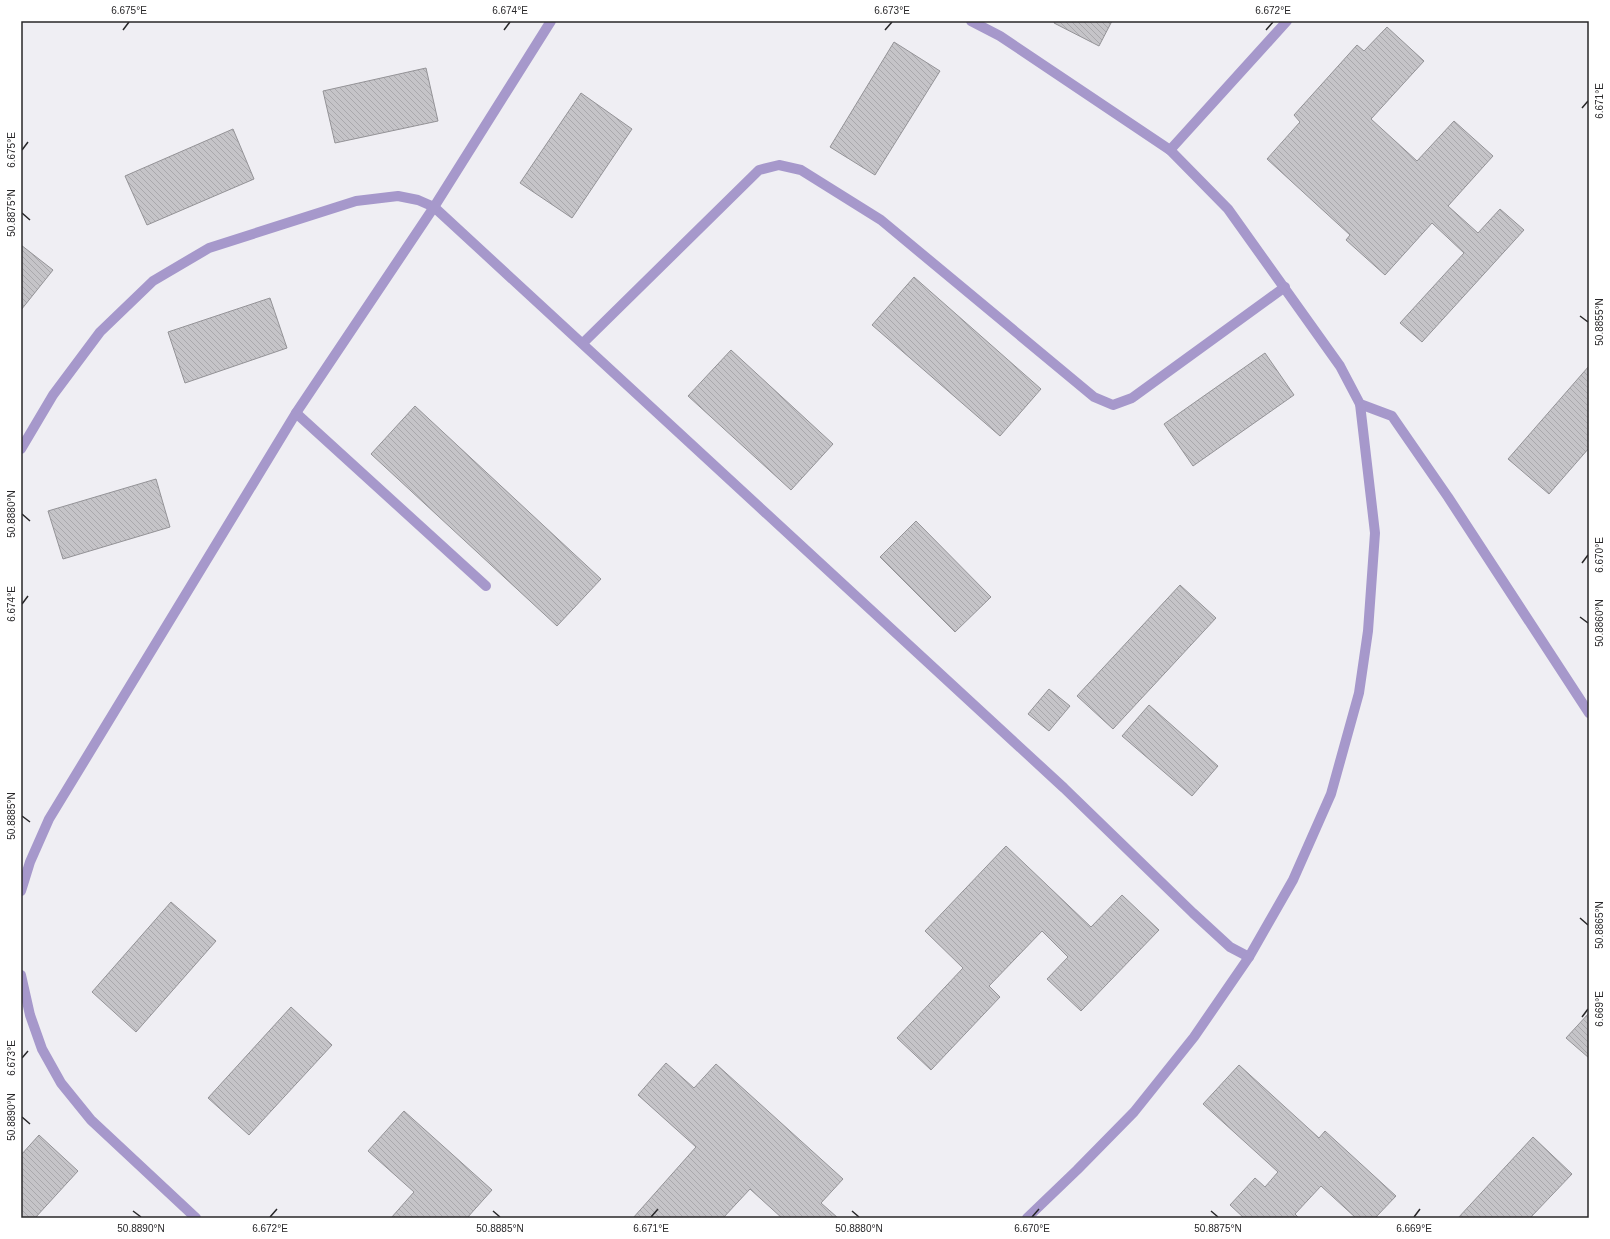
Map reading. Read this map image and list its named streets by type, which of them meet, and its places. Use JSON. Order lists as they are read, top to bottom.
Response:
{
  "coordinates": [
    "6.675°E",
    "6.674°E",
    "6.673°E",
    "6.672°E",
    "6.671°E",
    "50.8875°N",
    "50.8855°N",
    "50.8880°N",
    "6.670°E",
    "50.8860°N",
    "50.8885°N",
    "50.8865°N",
    "6.669°E",
    "50.8890°N"
  ]
}
